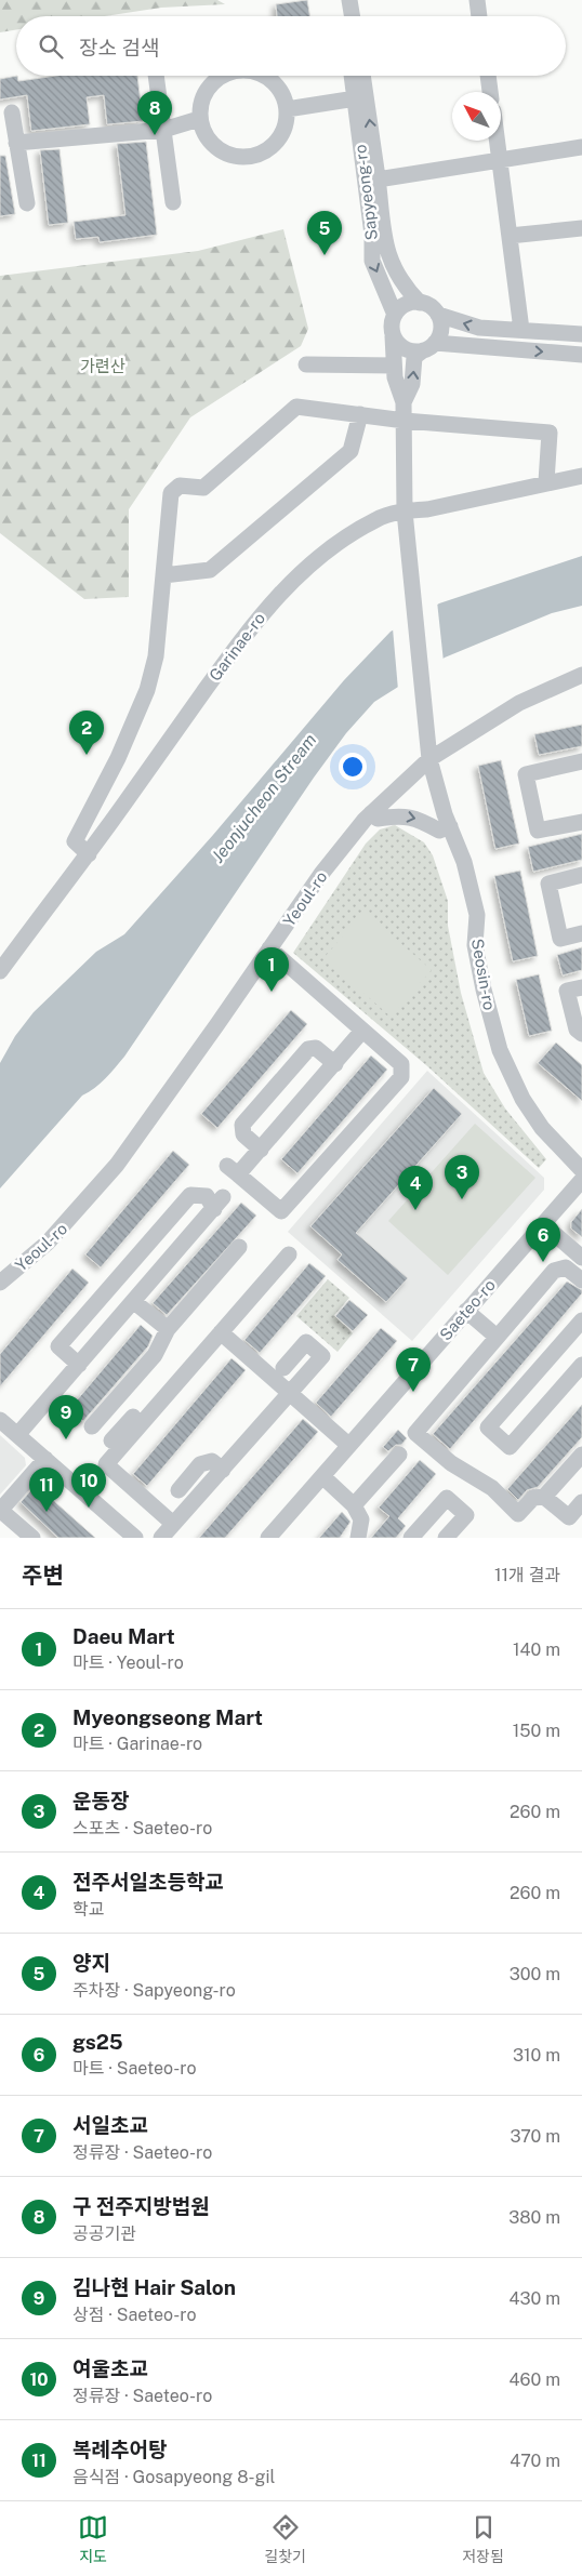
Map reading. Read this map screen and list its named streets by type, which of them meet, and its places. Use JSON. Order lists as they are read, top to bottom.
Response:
{
  "streets": {
    "street": [
      "Sapyeong-ro",
      "Garinae-ro",
      "Yeoul-ro",
      "Seosin-ro",
      "Saeteo-ro"
    ]
  },
  "crossings": [
    ["Sapyeong-ro", "Garinae-ro"],
    ["Sapyeong-ro", "Seosin-ro"],
    ["Yeoul-ro", "Seosin-ro"]
  ],
  "water": ["Jeonjucheon Stream"],
  "parks": ["가련산"],
  "north": "top left",
  "page": {
    "search": "장소 검색",
    "pins": [
      "8",
      "5",
      "2",
      "1",
      "3",
      "4",
      "6",
      "7",
      "9",
      "10",
      "11"
    ],
    "heading": ["주변", "11개 결과"],
    "list": [
      {
        "mark": "1",
        "name": "Daeu Mart",
        "note": "마트 · Yeoul-ro",
        "value": "140 m"
      },
      {
        "mark": "2",
        "name": "Myeongseong Mart",
        "note": "마트 · Garinae-ro",
        "value": "150 m"
      },
      {
        "mark": "3",
        "name": "운동장",
        "note": "스포츠 · Saeteo-ro",
        "value": "260 m"
      },
      {
        "mark": "4",
        "name": "전주서일초등학교",
        "note": "학교",
        "value": "260 m"
      },
      {
        "mark": "5",
        "name": "양지",
        "note": "주차장 · Sapyeong-ro",
        "value": "300 m"
      },
      {
        "mark": "6",
        "name": "gs25",
        "note": "마트 · Saeteo-ro",
        "value": "310 m"
      },
      {
        "mark": "7",
        "name": "서일초교",
        "note": "정류장 · Saeteo-ro",
        "value": "370 m"
      },
      {
        "mark": "8",
        "name": "구 전주지방법원",
        "note": "공공기관",
        "value": "380 m"
      },
      {
        "mark": "9",
        "name": "김나현 Hair Salon",
        "note": "상점 · Saeteo-ro",
        "value": "430 m"
      },
      {
        "mark": "10",
        "name": "여울초교",
        "note": "정류장 · Saeteo-ro",
        "value": "460 m"
      },
      {
        "mark": "11",
        "name": "복례추어탕",
        "note": "음식점 · Gosapyeong 8-gil",
        "value": "470 m"
      }
    ],
    "nav": ["지도", "길찾기", "저장됨"]
  }
}
